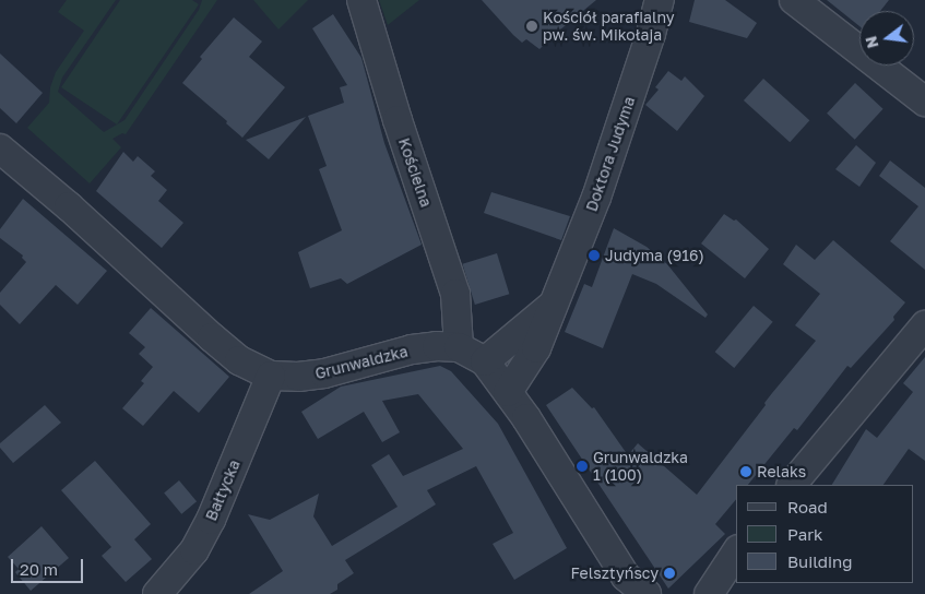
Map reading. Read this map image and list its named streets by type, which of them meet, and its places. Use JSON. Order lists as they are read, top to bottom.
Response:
{
  "streets": {
    "street": [
      "Doktora Judyma",
      "Kościelna",
      "Grunwaldzka",
      "Bałtycka"
    ]
  },
  "crossings": [
    ["Doktora Judyma", "Grunwaldzka"],
    ["Kościelna", "Grunwaldzka"],
    ["Grunwaldzka", "Bałtycka"]
  ],
  "places": [
    "Kościół parafialny pw. św. Mikołaja",
    "Judyma (916)",
    "Grunwaldzka 1 (100)",
    "Relaks",
    "Felsztyńscy"
  ],
  "legend": ["Road", "Park", "Building"],
  "scale_bar": "20 m",
  "north": "left"
}
